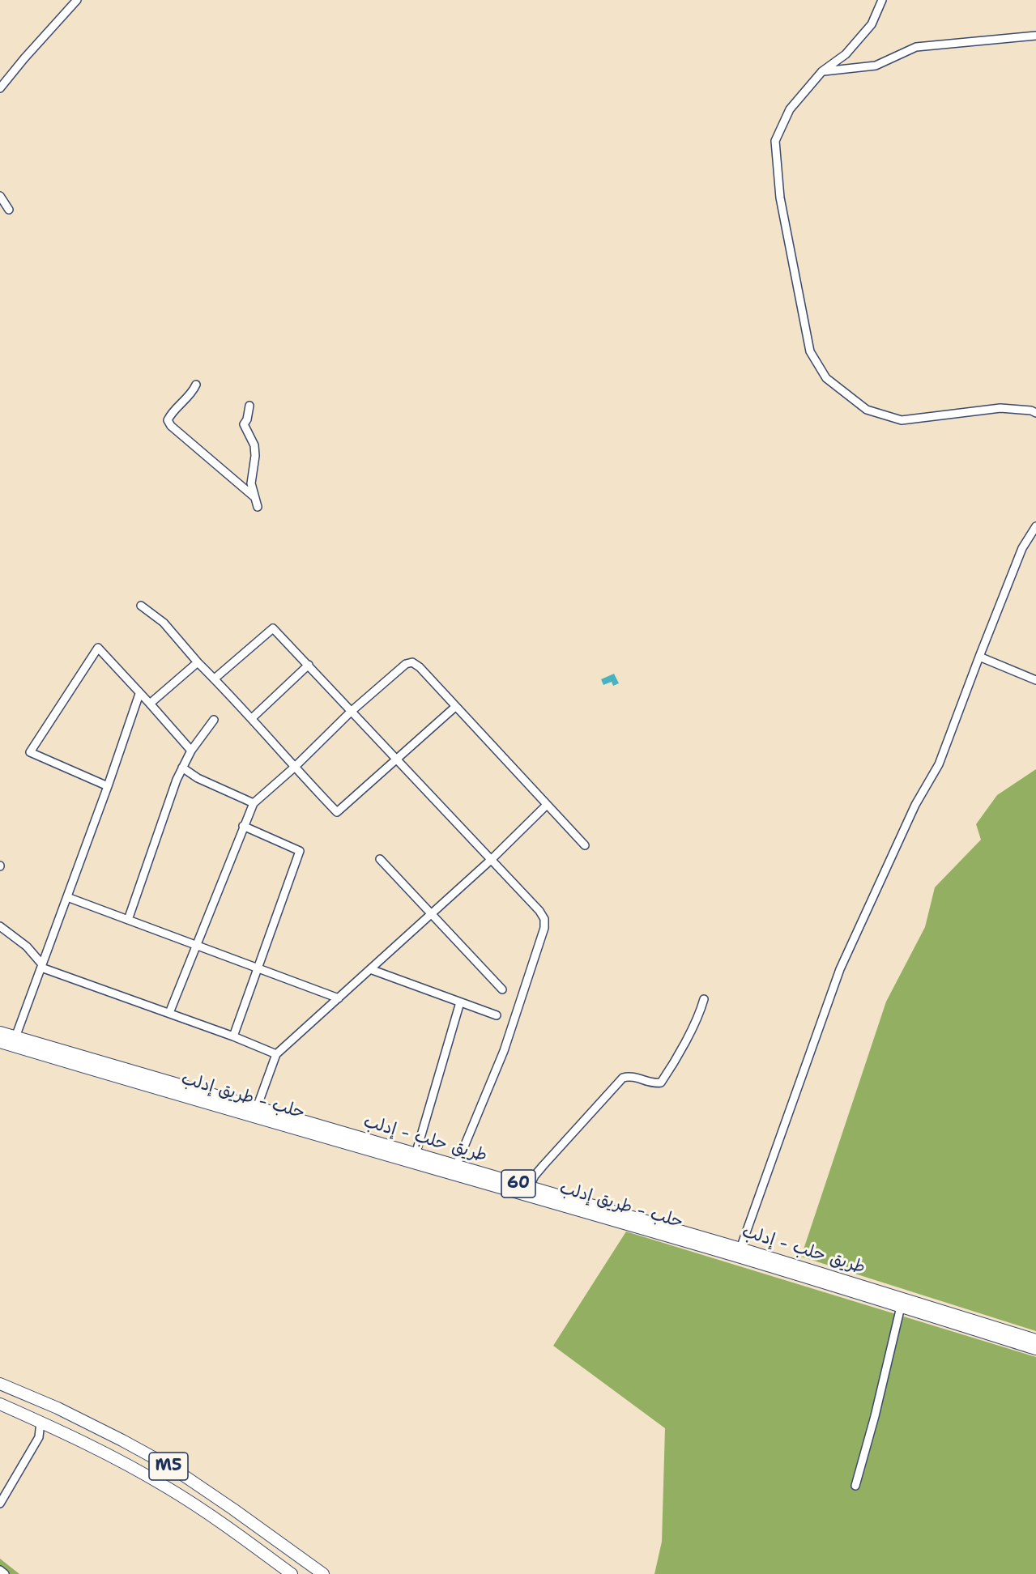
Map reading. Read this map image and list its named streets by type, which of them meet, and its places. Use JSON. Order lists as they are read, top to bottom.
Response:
{
  "streets": {
    "highway": [
      "حلب - طريق إدلب",
      "طريق حلب - إدلب",
      "60",
      "M5"
    ]
  },
  "crossings": [
    ["حلب - طريق إدلب", "طريق حلب - إدلب"],
    ["طريق حلب - إدلب", "60"]
  ]
}
